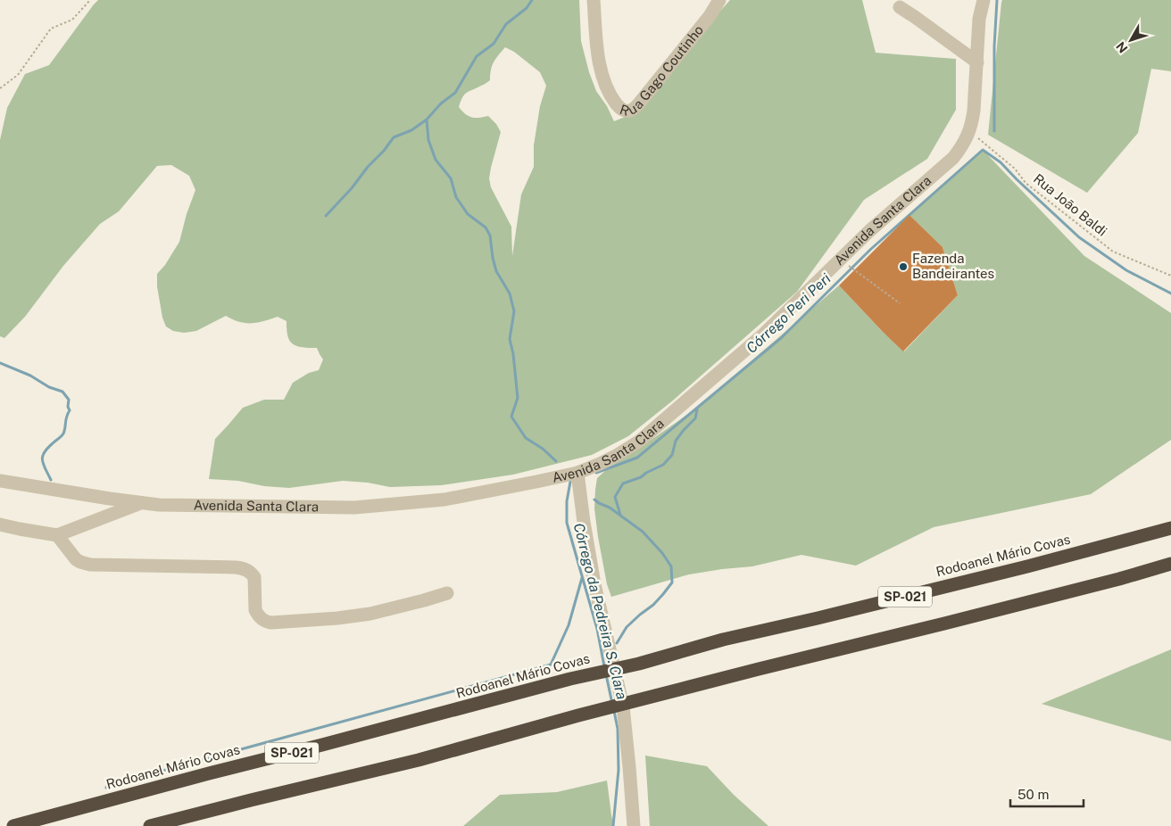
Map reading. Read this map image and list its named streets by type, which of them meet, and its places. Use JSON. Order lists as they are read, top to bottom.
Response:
{
  "streets": {
    "highway": ["Rodoanel Mário Covas", "SP-021"],
    "street": ["Rua Gago Coutinho", "Avenida Santa Clara"],
    "path": ["Rua João Baldi"]
  },
  "crossings": [
    ["Rua João Baldi", "Avenida Santa Clara"]
  ],
  "water": ["Córrego Peri Peri", "Córrego da Pedreira S. Clara"],
  "places": ["Fazenda Bandeirantes"],
  "scale_bar": "50 m",
  "north": "bottom left"
}
